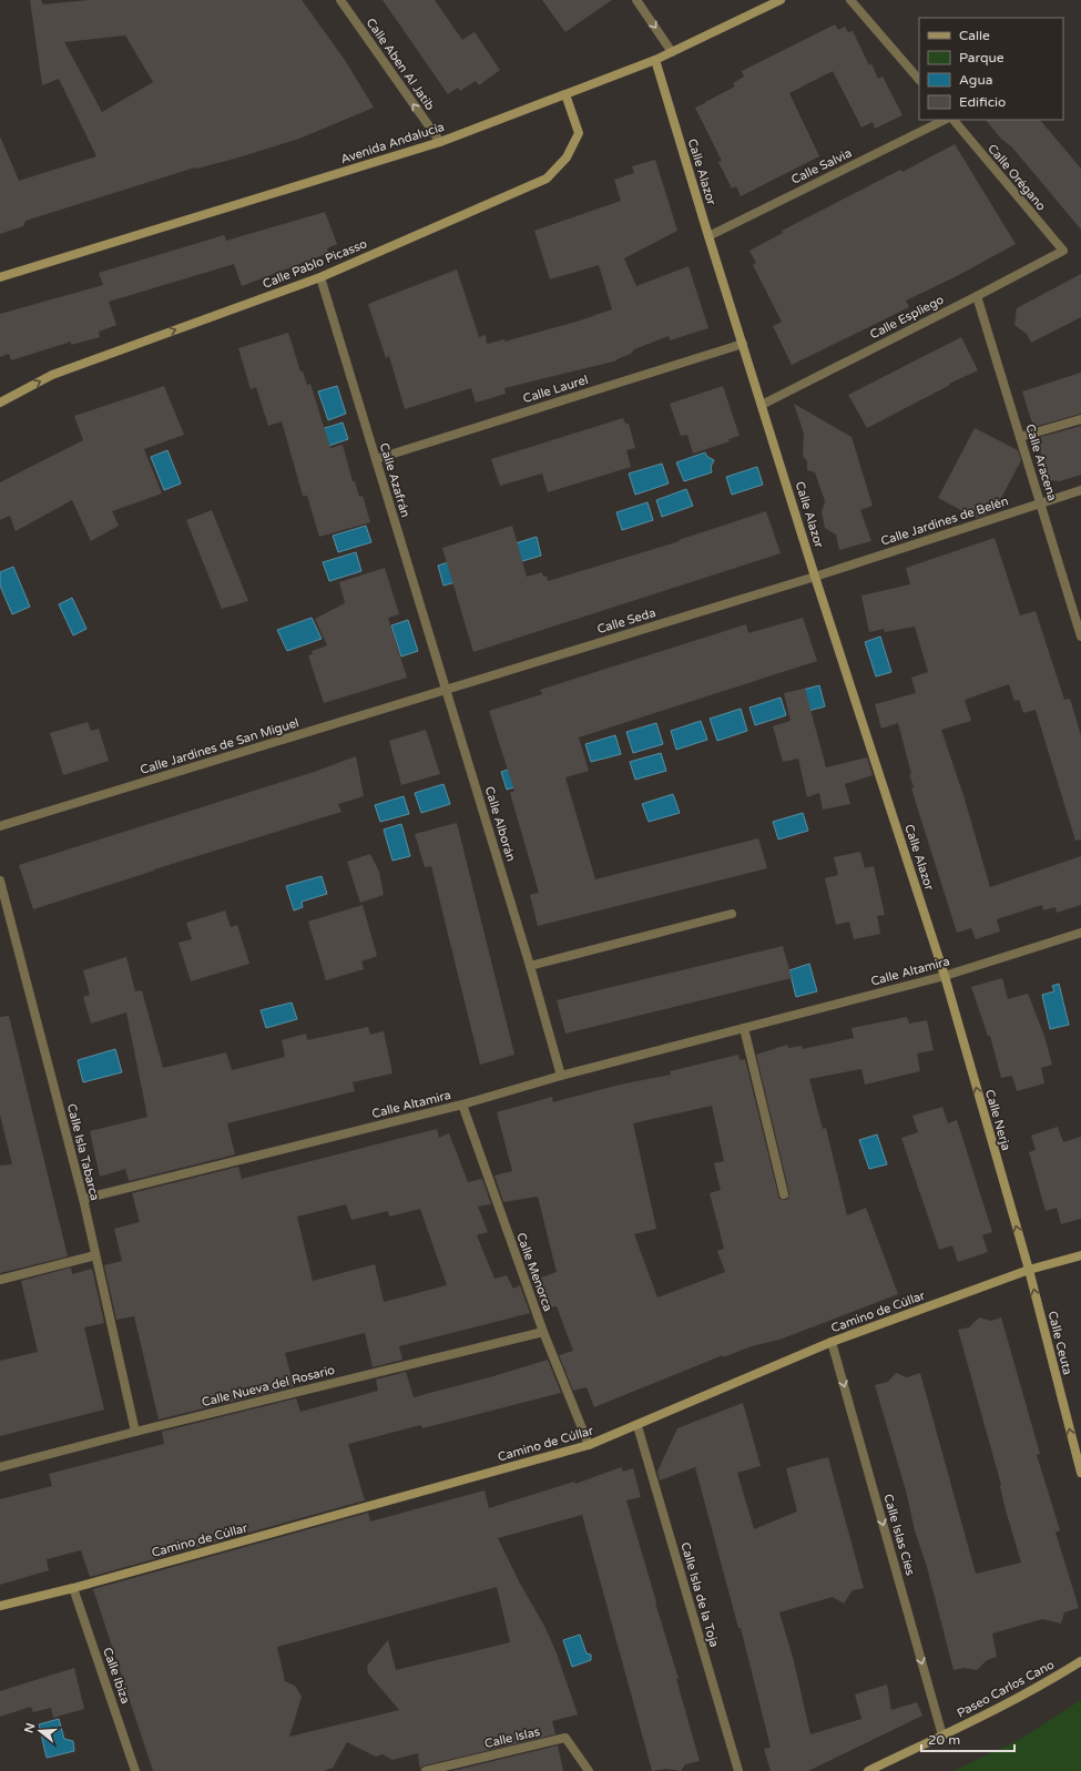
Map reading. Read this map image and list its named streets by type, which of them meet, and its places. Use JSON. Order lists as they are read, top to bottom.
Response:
{
  "streets": {
    "street": [
      "Calle Aben Al Jatib",
      "Avenida Andalucía",
      "Calle Salvia",
      "Calle Alazor",
      "Calle Orégano",
      "Calle Pablo Picasso",
      "Calle Espliego",
      "Calle Laurel",
      "Calle Aracena",
      "Calle Azafrán",
      "Calle Jardines de Belén",
      "Calle Seda",
      "Calle Jardines de San Miguel",
      "Calle Alborán",
      "Calle Altamira",
      "Calle Nerja",
      "Calle Isla Tabarca",
      "Calle Menorca",
      "Camino de Cúllar",
      "Calle Ceuta",
      "Calle Nueva del Rosario",
      "Calle Islas Cíes",
      "Calle Isla de la Toja",
      "Calle Ibiza",
      "Paseo Carlos Cano",
      "Calle Islas"
    ]
  },
  "crossings": [
    ["Calle Aben Al Jatib", "Avenida Andalucía"],
    ["Avenida Andalucía", "Calle Alazor"],
    ["Avenida Andalucía", "Calle Pablo Picasso"],
    ["Calle Salvia", "Calle Alazor"],
    ["Calle Alazor", "Calle Espliego"],
    ["Calle Alazor", "Calle Laurel"],
    ["Calle Alazor", "Calle Jardines de Belén"],
    ["Calle Alazor", "Calle Seda"],
    ["Calle Alazor", "Calle Altamira"],
    ["Calle Alazor", "Calle Nerja"],
    ["Calle Orégano", "Calle Espliego"],
    ["Calle Pablo Picasso", "Calle Azafrán"],
    ["Calle Espliego", "Calle Aracena"],
    ["Calle Laurel", "Calle Azafrán"],
    ["Calle Aracena", "Calle Jardines de Belén"],
    ["Calle Azafrán", "Calle Seda"],
    ["Calle Azafrán", "Calle Jardines de San Miguel"],
    ["Calle Azafrán", "Calle Alborán"],
    ["Calle Jardines de Belén", "Calle Seda"],
    ["Calle Seda", "Calle Jardines de San Miguel"],
    ["Calle Seda", "Calle Alborán"],
    ["Calle Jardines de San Miguel", "Calle Alborán"],
    ["Calle Alborán", "Calle Altamira"],
    ["Calle Altamira", "Calle Nerja"],
    ["Calle Altamira", "Calle Isla Tabarca"],
    ["Calle Altamira", "Calle Menorca"],
    ["Calle Nerja", "Camino de Cúllar"],
    ["Calle Nerja", "Calle Ceuta"],
    ["Calle Isla Tabarca", "Calle Nueva del Rosario"],
    ["Calle Menorca", "Camino de Cúllar"],
    ["Calle Menorca", "Calle Nueva del Rosario"],
    ["Camino de Cúllar", "Calle Ceuta"],
    ["Camino de Cúllar", "Calle Islas Cíes"],
    ["Camino de Cúllar", "Calle Isla de la Toja"],
    ["Camino de Cúllar", "Calle Ibiza"],
    ["Calle Islas Cíes", "Paseo Carlos Cano"]
  ],
  "one_way": [
    "Calle Aben Al Jatib",
    "Calle Pablo Picasso",
    "Calle Nerja",
    "Calle Ceuta",
    "Calle Islas Cíes"
  ],
  "legend": [
    "Calle",
    "Parque",
    "Agua",
    "Edificio"
  ],
  "scale_bar": "20 m",
  "north": "left"
}
